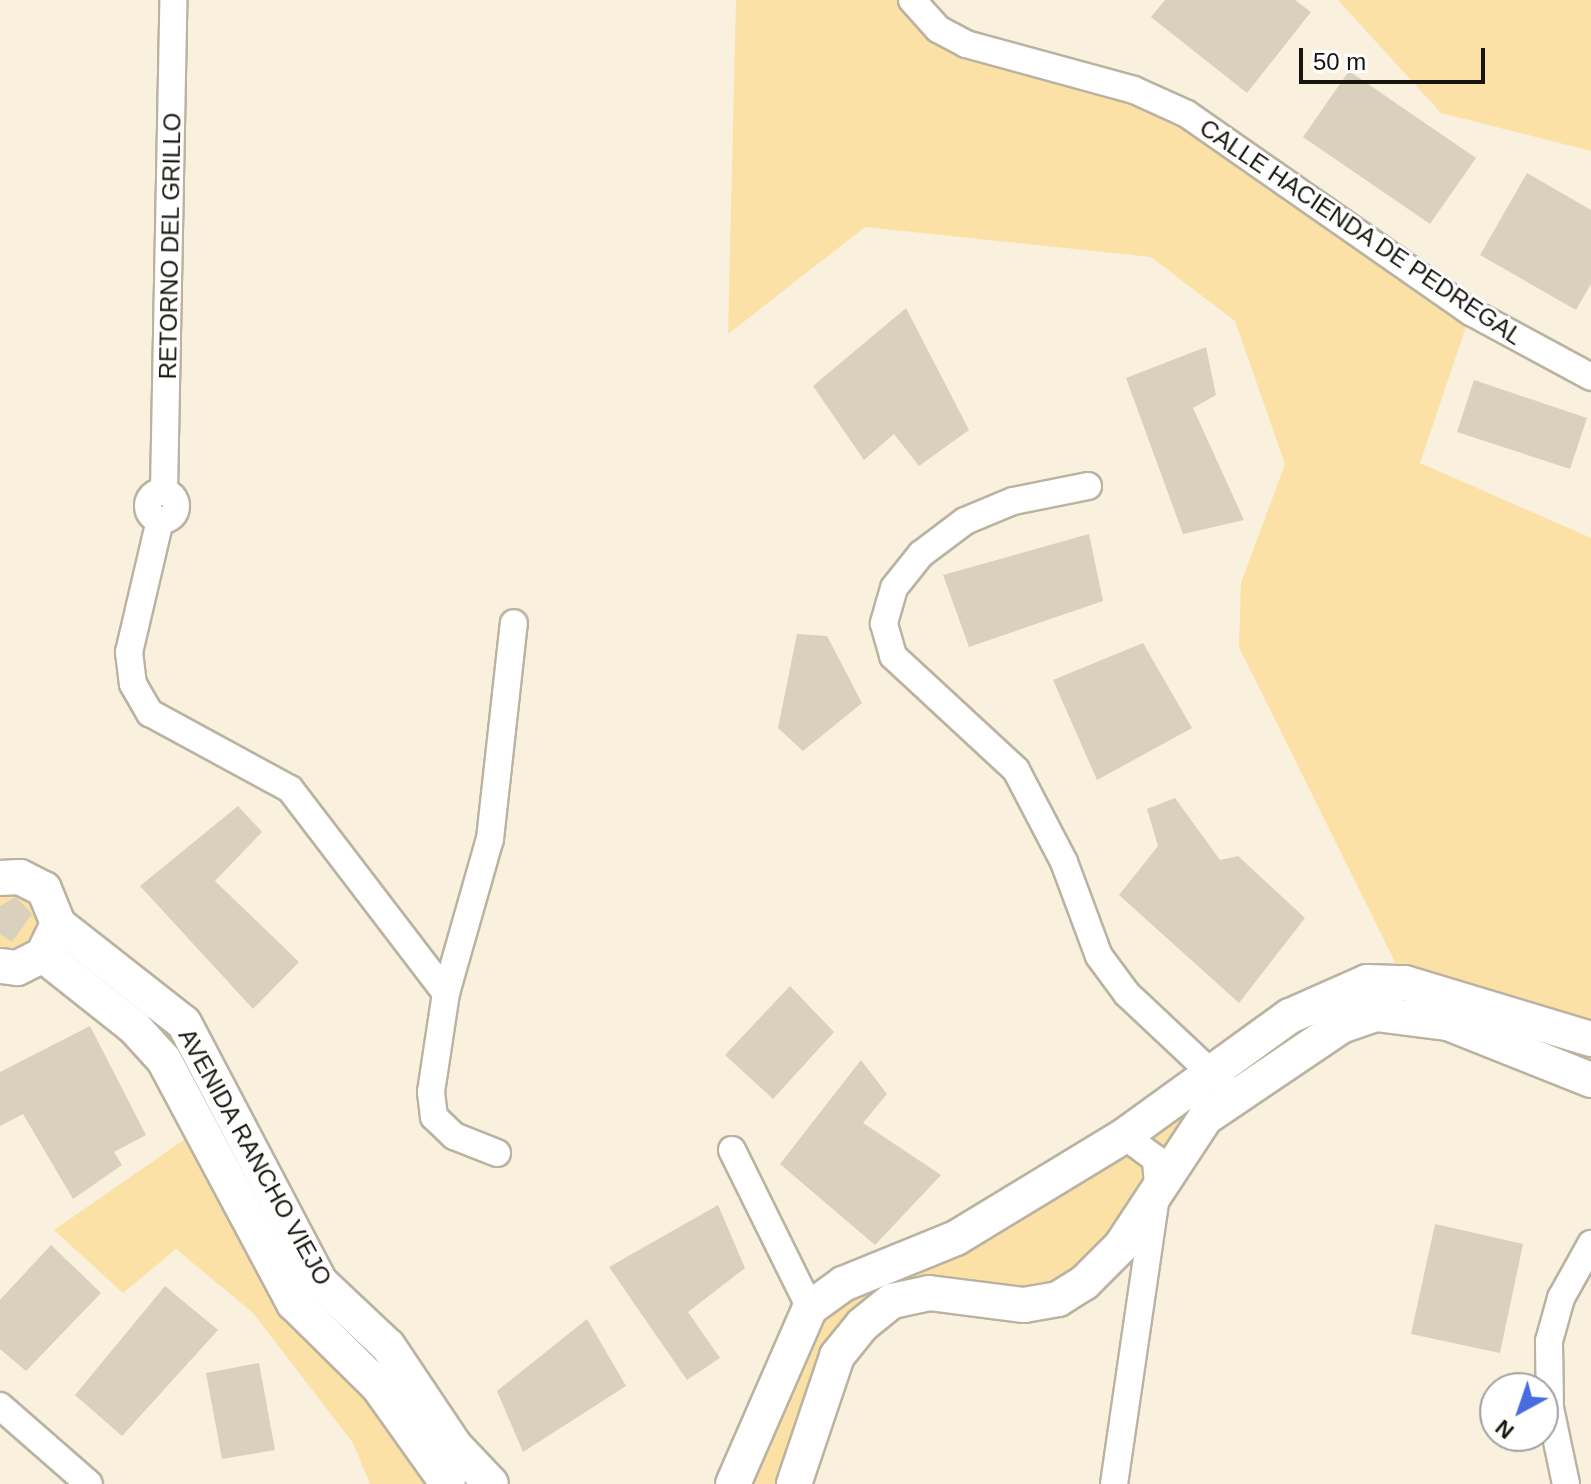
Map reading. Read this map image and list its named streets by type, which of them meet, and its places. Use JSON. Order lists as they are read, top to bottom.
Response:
{
  "streets": {
    "street": ["CALLE HACIENDA DE PEDREGAL", "RETORNO DEL GRILLO", "AVENIDA RANCHO VIEJO"]
  },
  "scale_bar": "50 m",
  "north": "bottom left"
}
